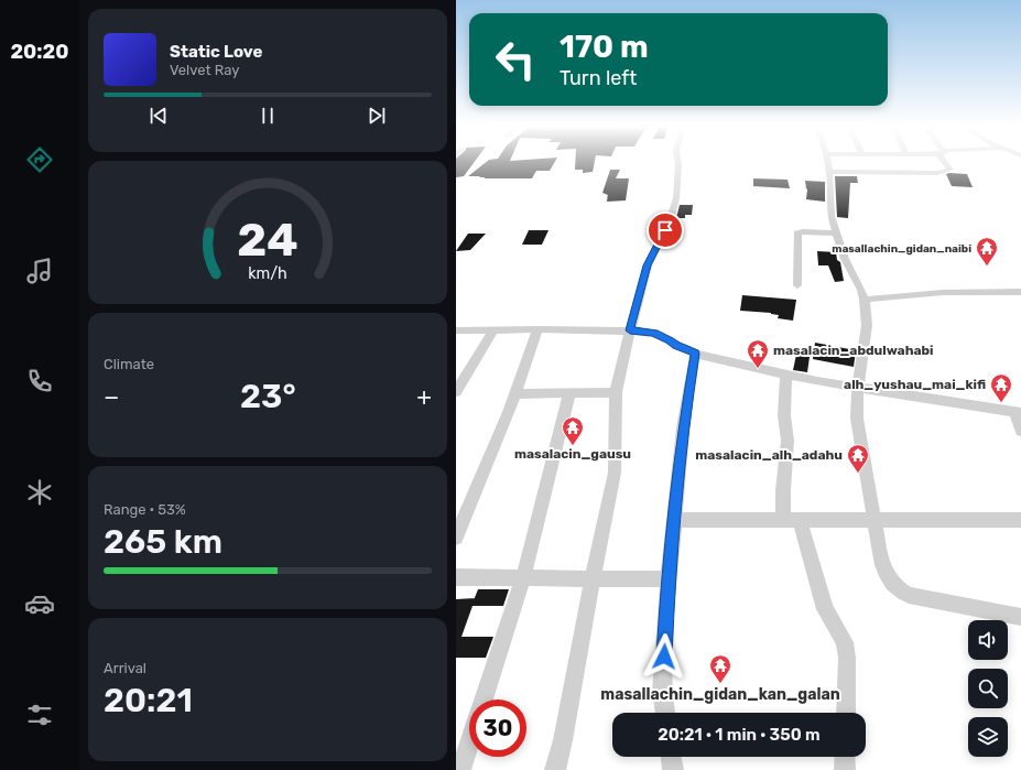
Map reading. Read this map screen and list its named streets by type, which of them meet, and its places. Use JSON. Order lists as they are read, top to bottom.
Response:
{
  "places": {
    "temple": [
      "masallachin_gidan_naibi",
      "masalacin_abdulwahabi",
      "alh_yushau_mai_kifi",
      "masalacin_gausu",
      "masalacin_alh_adahu",
      "masallachin_gidan_kan_galan"
    ]
  },
  "page": {
    "tabs": "20:20",
    "turn": ["170 m", "Turn left"],
    "song": ["Static Love", "Velvet Ray"],
    "tile": [
      "Climate",
      ["Range · 53%", "265 km"],
      ["Arrival", "20:21"]
    ],
    "heat": ["−", "23°", "+"],
    "limit": "30",
    "trip": "20:21 · 1 min · 350 m",
    "gauge": ["24", "km/h"]
  }
}
